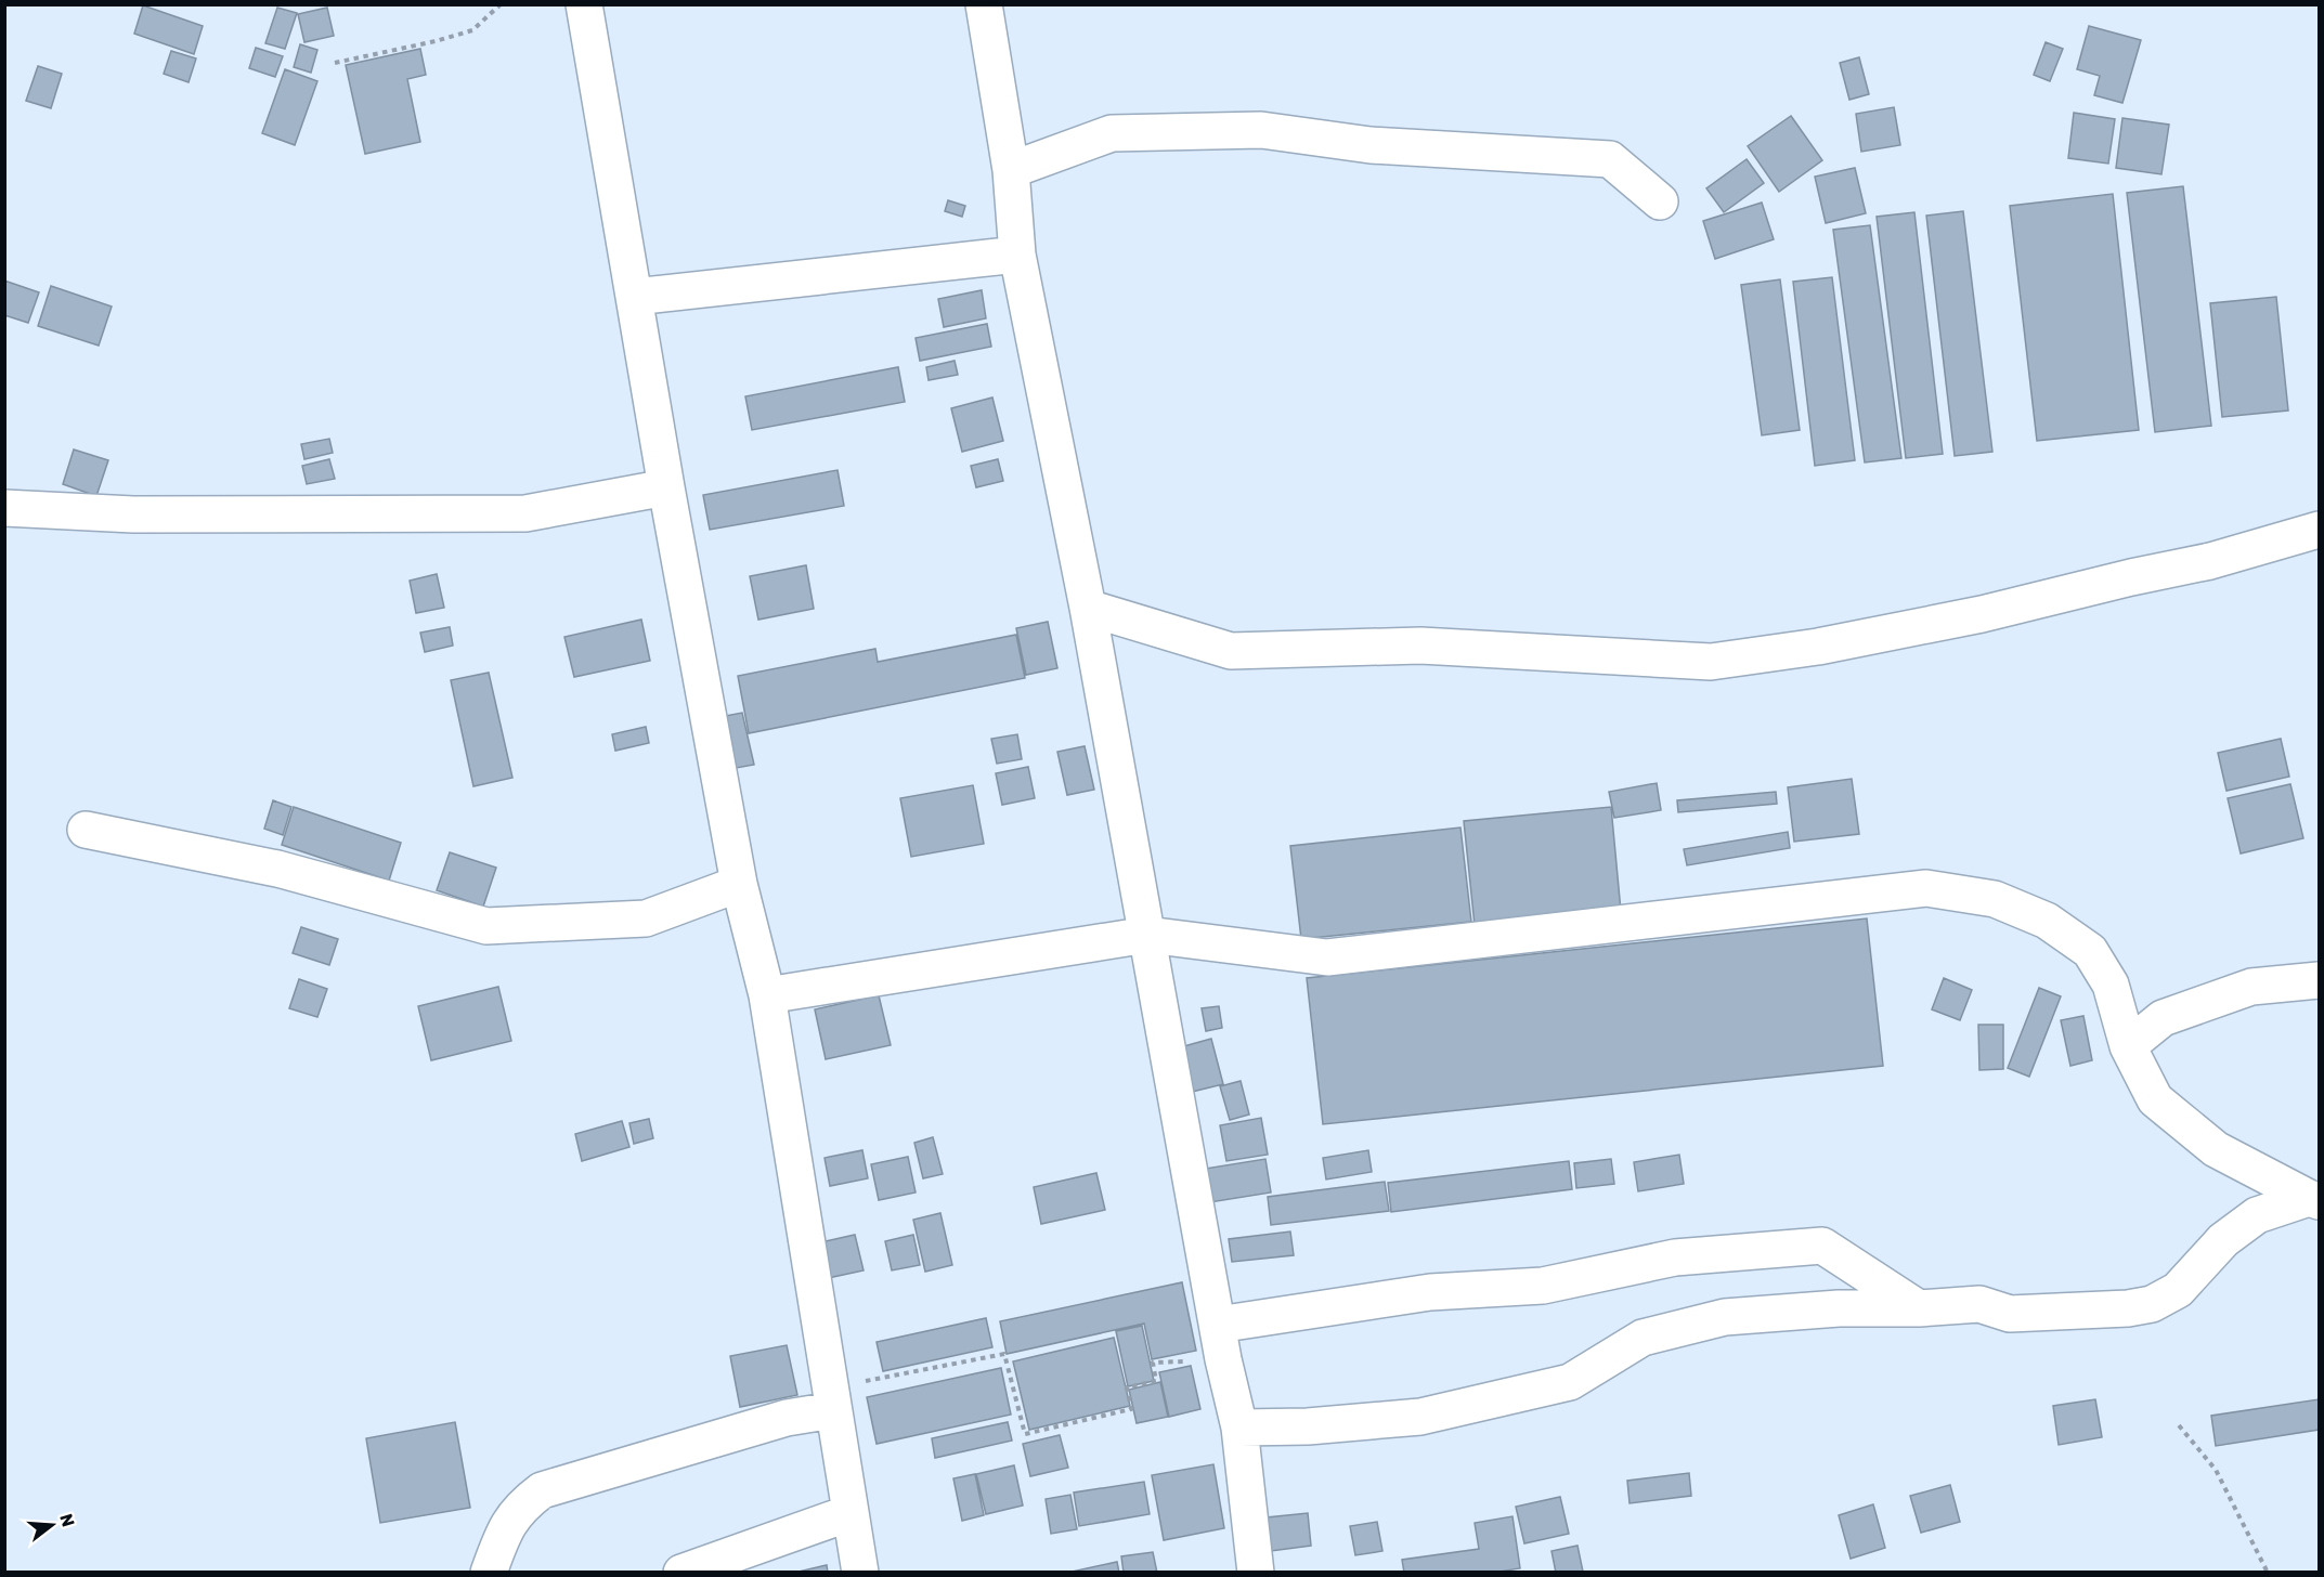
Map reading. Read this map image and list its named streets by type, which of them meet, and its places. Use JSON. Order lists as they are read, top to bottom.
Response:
{
  "north": "right"
}
